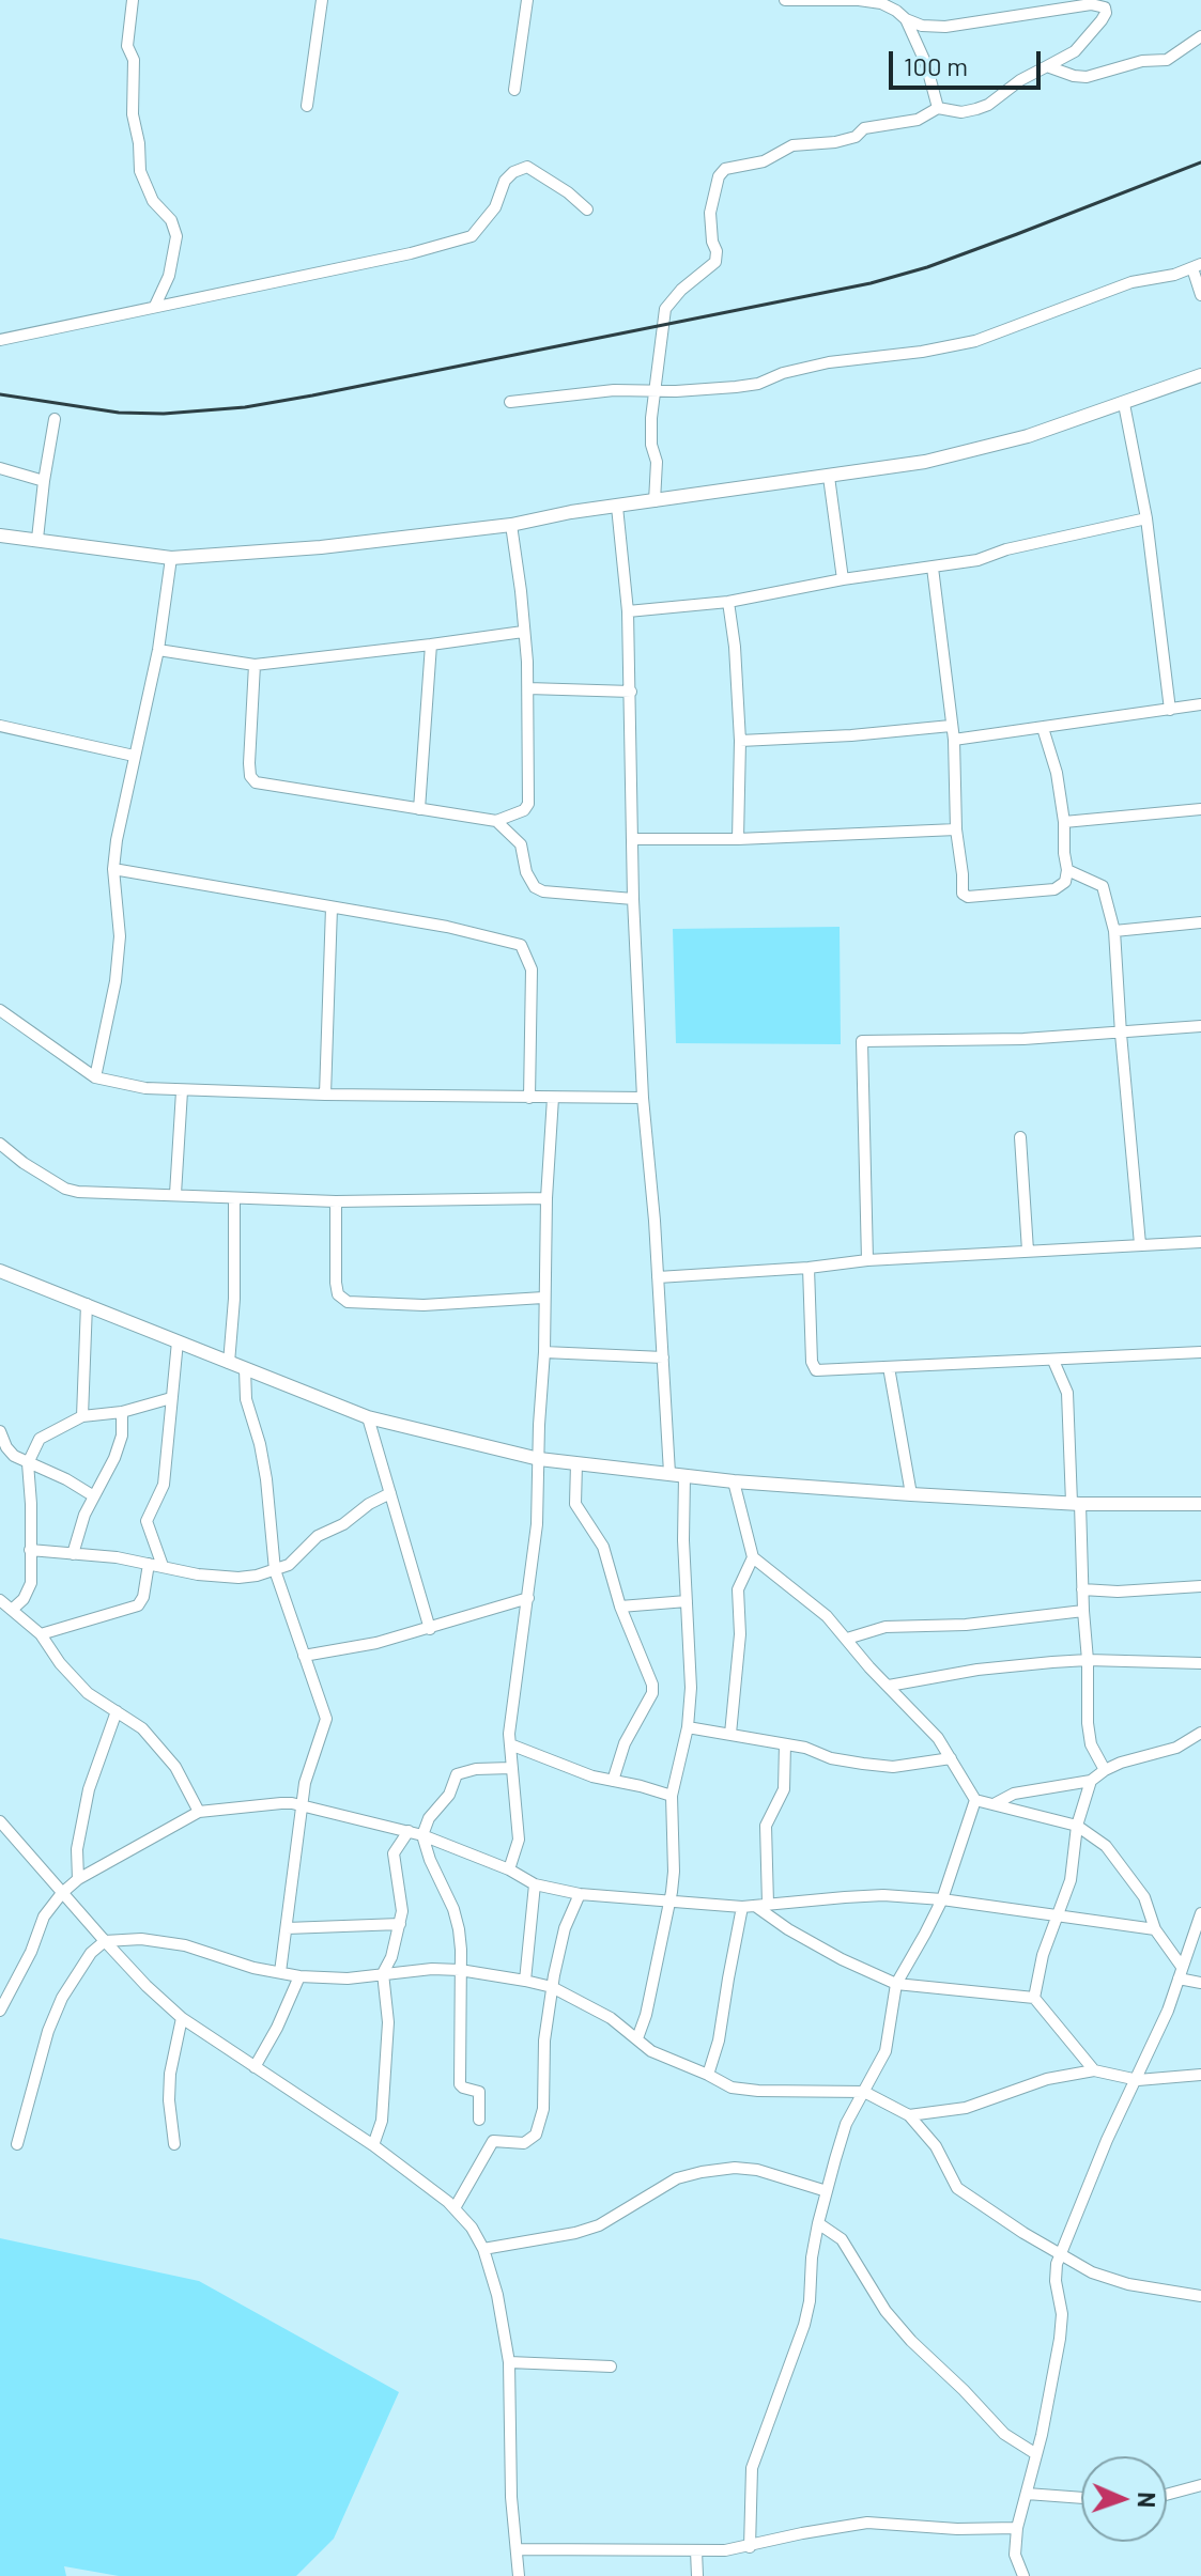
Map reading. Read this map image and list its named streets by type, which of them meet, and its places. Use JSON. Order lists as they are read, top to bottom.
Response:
{
  "scale_bar": "100 m",
  "north": "right"
}
